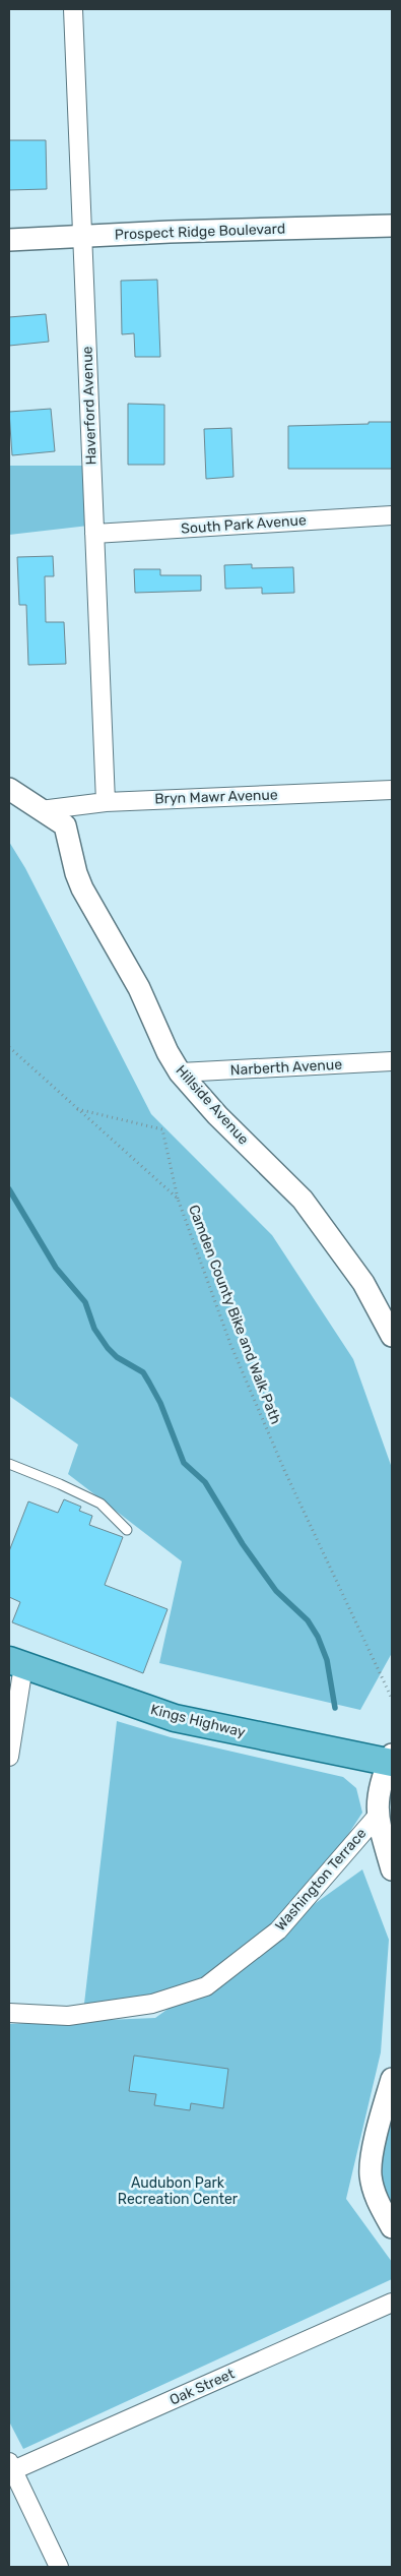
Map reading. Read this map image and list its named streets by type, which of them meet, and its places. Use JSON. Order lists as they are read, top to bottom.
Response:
{
  "streets": {
    "main road": ["Kings Highway"],
    "street": [
      "Prospect Ridge Boulevard",
      "Haverford Avenue",
      "South Park Avenue",
      "Bryn Mawr Avenue",
      "Narberth Avenue",
      "Hillside Avenue",
      "Washington Terrace",
      "Oak Street"
    ],
    "path": ["Camden County Bike and Walk Path"]
  },
  "crossings": [
    ["Prospect Ridge Boulevard", "Haverford Avenue"],
    ["Haverford Avenue", "South Park Avenue"],
    ["Haverford Avenue", "Bryn Mawr Avenue"],
    ["Bryn Mawr Avenue", "Hillside Avenue"],
    ["Narberth Avenue", "Hillside Avenue"]
  ],
  "parks": ["Audubon Park Recreation Center"]
}
